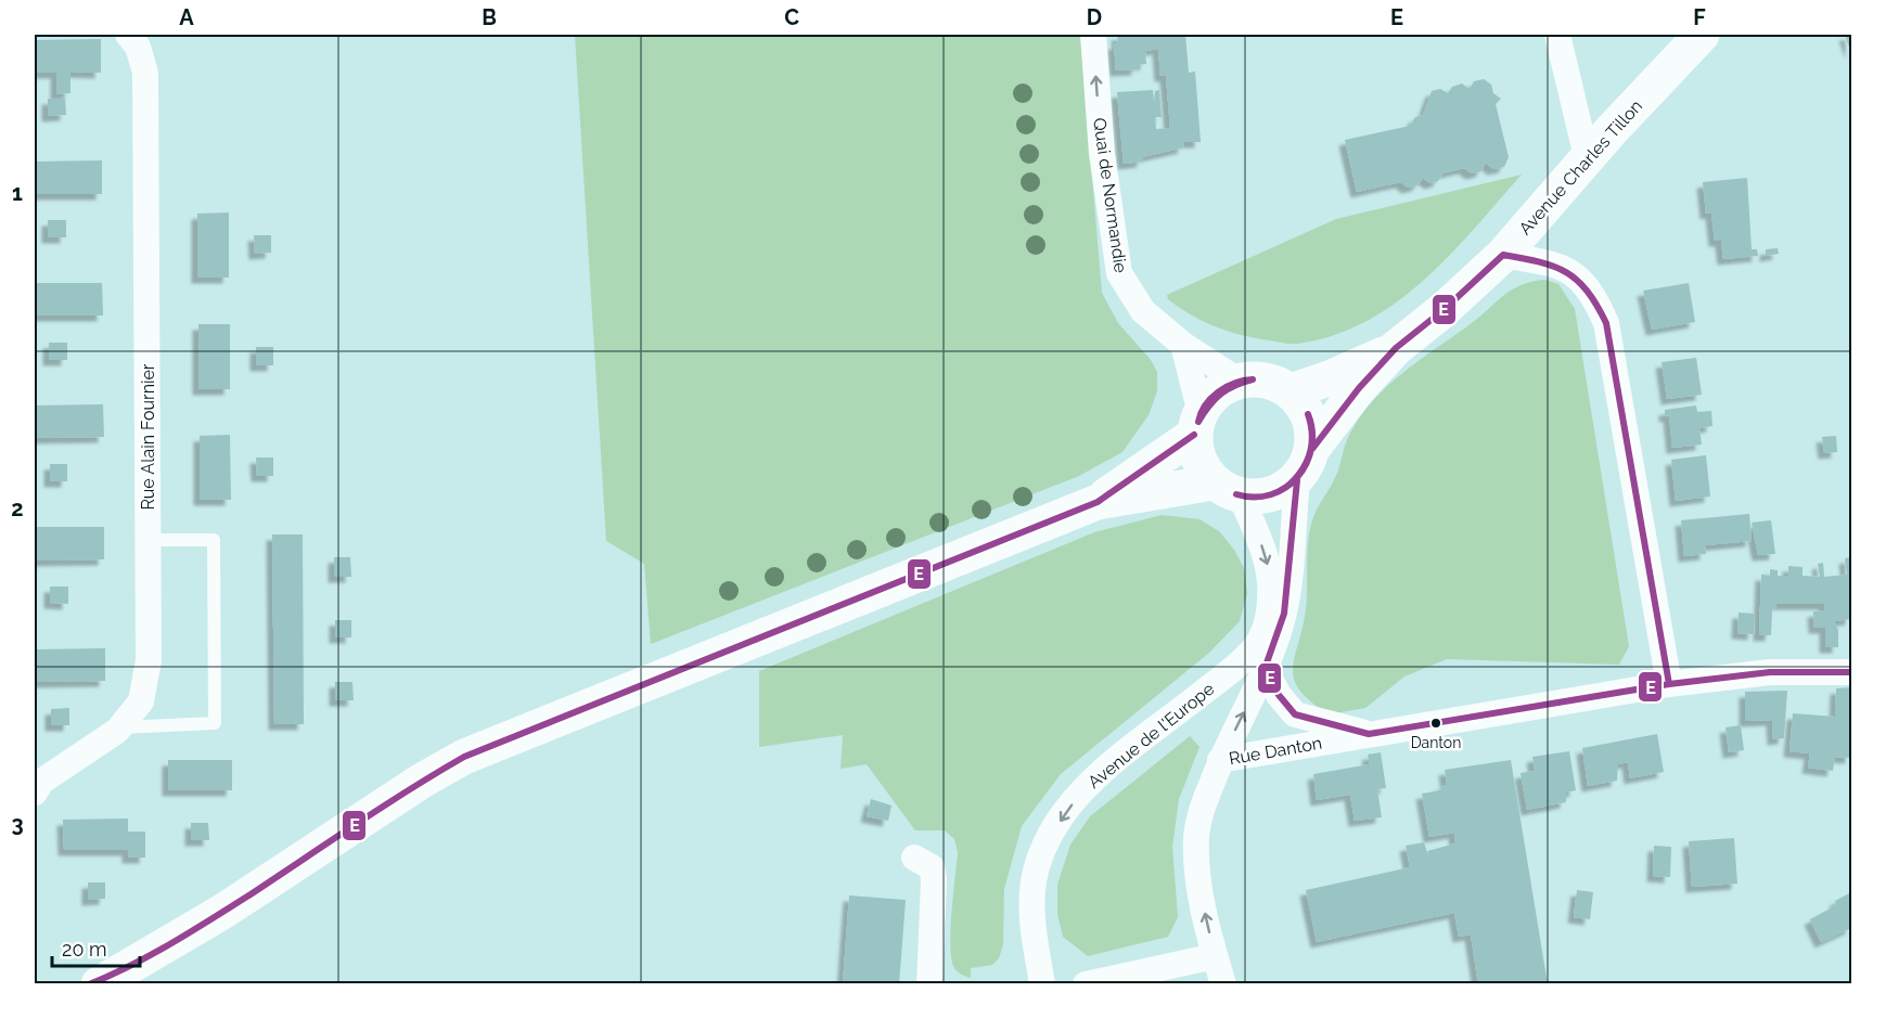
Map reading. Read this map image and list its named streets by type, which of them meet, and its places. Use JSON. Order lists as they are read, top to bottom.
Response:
{
  "streets": {
    "street": [
      "Avenue Charles Tillon",
      "Quai de Normandie",
      "Rue Alain Fournier",
      "Avenue de l'Europe",
      "Rue Danton"
    ]
  },
  "crossings": [
    ["Avenue Charles Tillon", "Quai de Normandie"],
    ["Avenue Charles Tillon", "Avenue de l'Europe"],
    ["Quai de Normandie", "Avenue de l'Europe"]
  ],
  "one_way": ["Quai de Normandie"],
  "places": ["Danton"],
  "lines": ["transit line E"],
  "scale_bar": "20 m",
  "grid": {
    "columns": [
      "A",
      "B",
      "C",
      "D",
      "E",
      "F"
    ],
    "rows": ["1", "2", "3"]
  }
}
